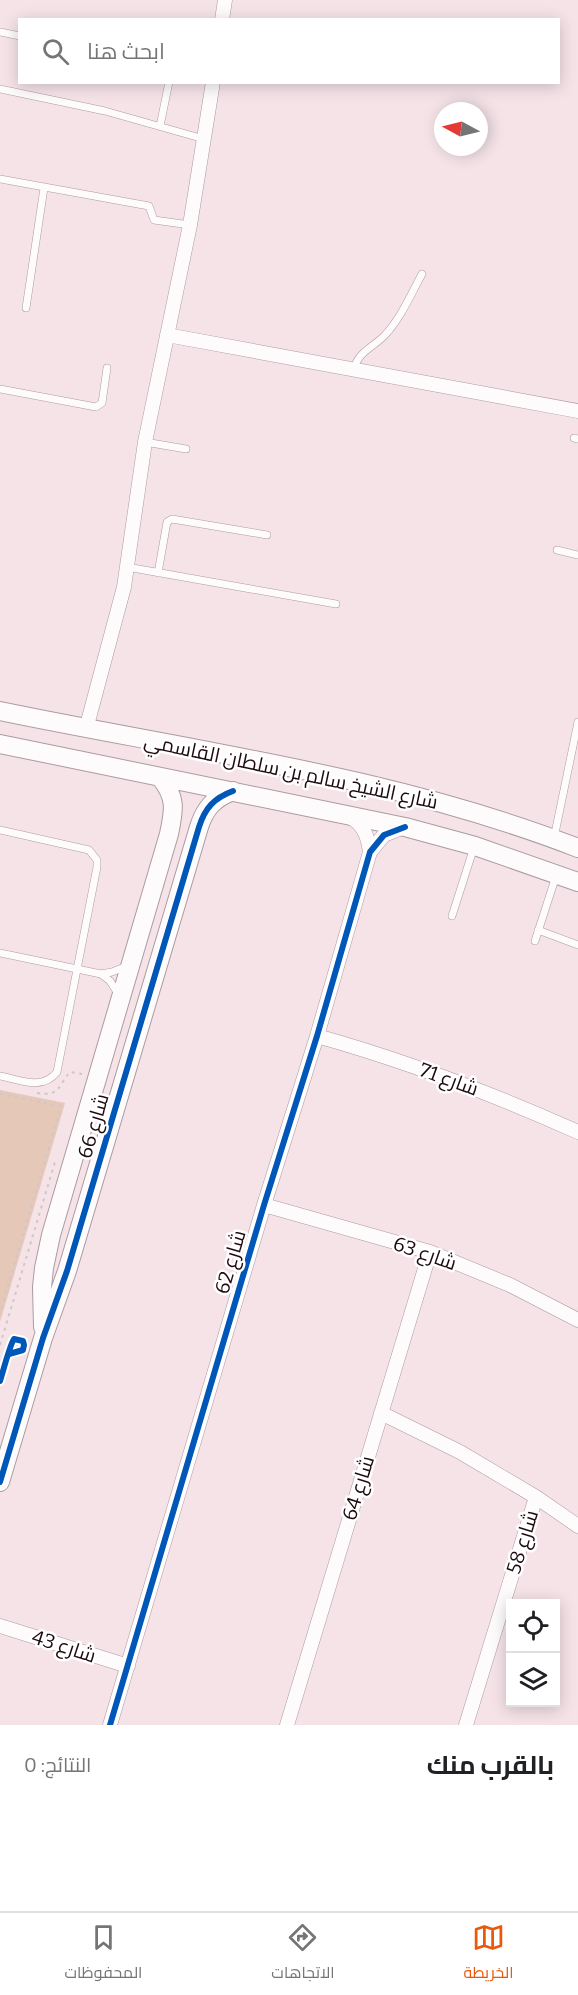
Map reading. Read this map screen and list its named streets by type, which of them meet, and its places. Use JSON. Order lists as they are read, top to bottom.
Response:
{
  "streets": {
    "street": [
      "شارع الشيخ سالم بن سلطان القاسمي",
      "شارع 71",
      "شارع 66",
      "شارع 63",
      "شارع 62",
      "شارع 64",
      "شارع 58",
      "شارع 43"
    ]
  },
  "crossings": [
    ["شارع الشيخ سالم بن سلطان القاسمي", "شارع 66"],
    ["شارع الشيخ سالم بن سلطان القاسمي", "شارع 62"],
    ["شارع 71", "شارع 62"],
    ["شارع 63", "شارع 62"],
    ["شارع 63", "شارع 64"],
    ["شارع 62", "شارع 43"]
  ],
  "north": "left",
  "page": {
    "search": "ابحث هنا",
    "heading": ["بالقرب منك", "النتائج: 0"],
    "nav": ["الخريطة", "الاتجاهات", "المحفوظات"]
  }
}
